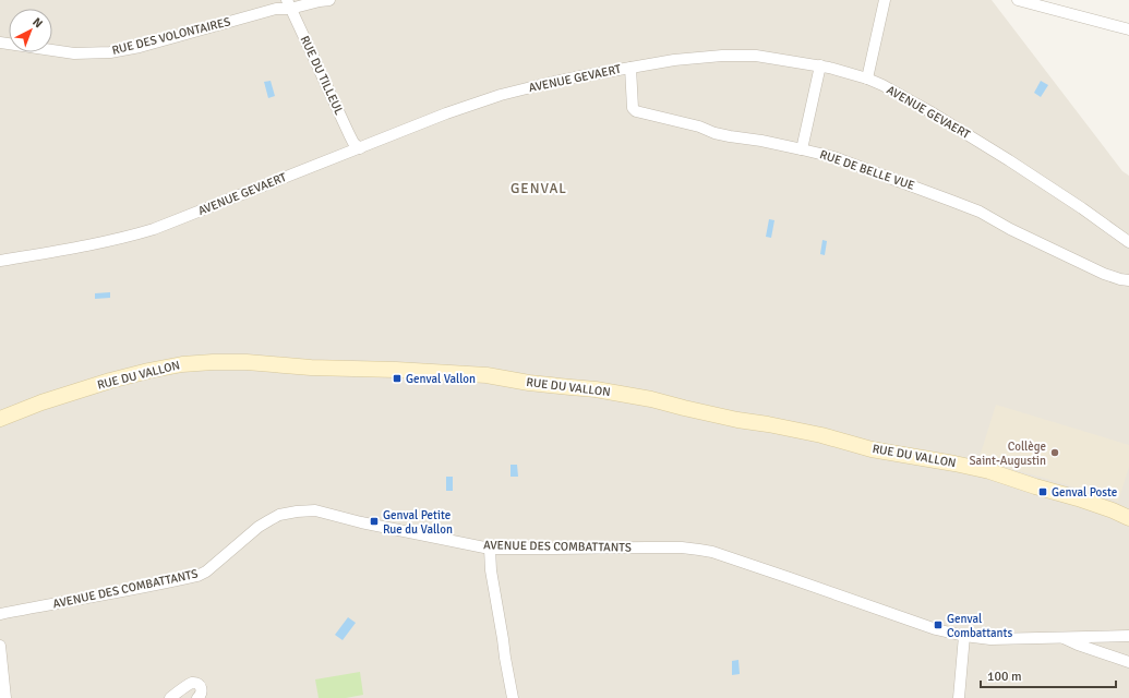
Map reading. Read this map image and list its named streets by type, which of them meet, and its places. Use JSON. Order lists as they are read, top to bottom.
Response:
{
  "streets": {
    "street": [
      "RUE DES VOLONTAIRES",
      "RUE DU TILLEUL",
      "AVENUE GEVAERT",
      "RUE DE BELLE VUE",
      "RUE DU VALLON",
      "AVENUE DES COMBATTANTS"
    ]
  },
  "crossings": [
    ["RUE DES VOLONTAIRES", "RUE DU TILLEUL"],
    ["RUE DU TILLEUL", "AVENUE GEVAERT"],
    ["AVENUE GEVAERT", "RUE DE BELLE VUE"]
  ],
  "districts": ["GENVAL"],
  "places": {
    "transit": [
      "Genval Vallon",
      "Genval Poste",
      "Genval Petite Rue du Vallon",
      "Genval Combattants"
    ],
    "other": ["Collège Saint-Augustin"]
  },
  "scale_bar": "100 m",
  "north": "top right"
}
